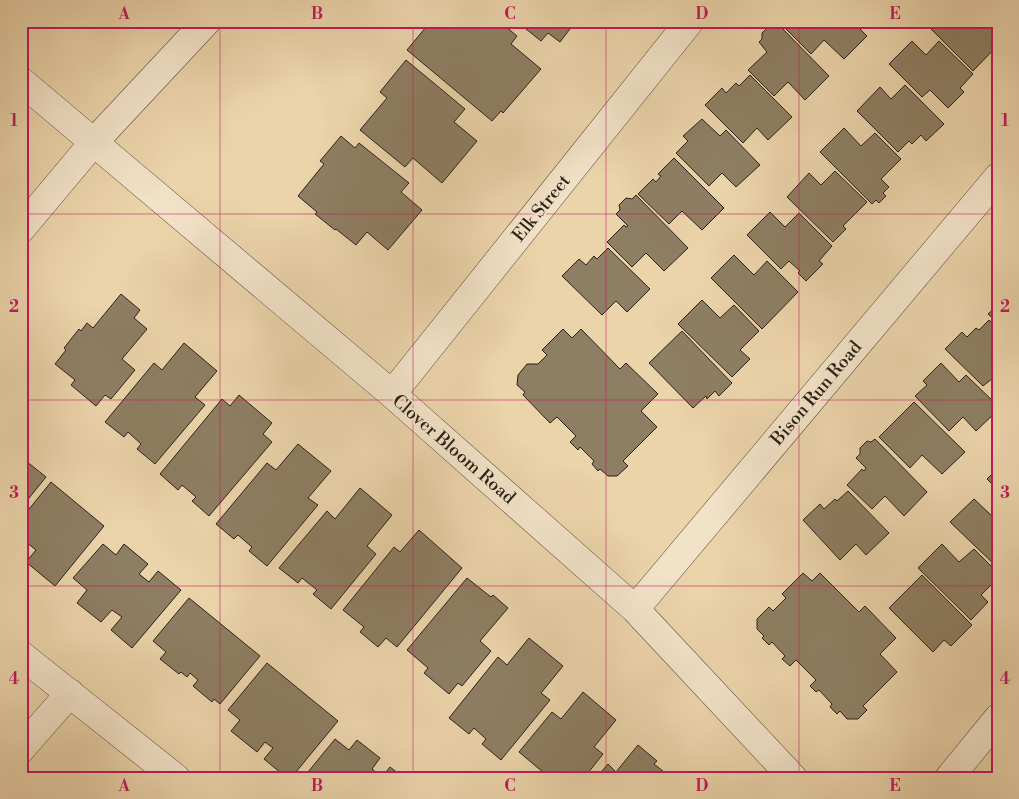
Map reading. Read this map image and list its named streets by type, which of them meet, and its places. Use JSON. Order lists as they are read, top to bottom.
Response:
{
  "streets": {
    "street": ["Elk Street", "Bison Run Road", "Clover Bloom Road"]
  },
  "crossings": [
    ["Elk Street", "Clover Bloom Road"],
    ["Bison Run Road", "Clover Bloom Road"]
  ],
  "grid": {
    "columns": [
      "A",
      "B",
      "C",
      "D",
      "E"
    ],
    "rows": [
      "1",
      "2",
      "3",
      "4"
    ]
  }
}
